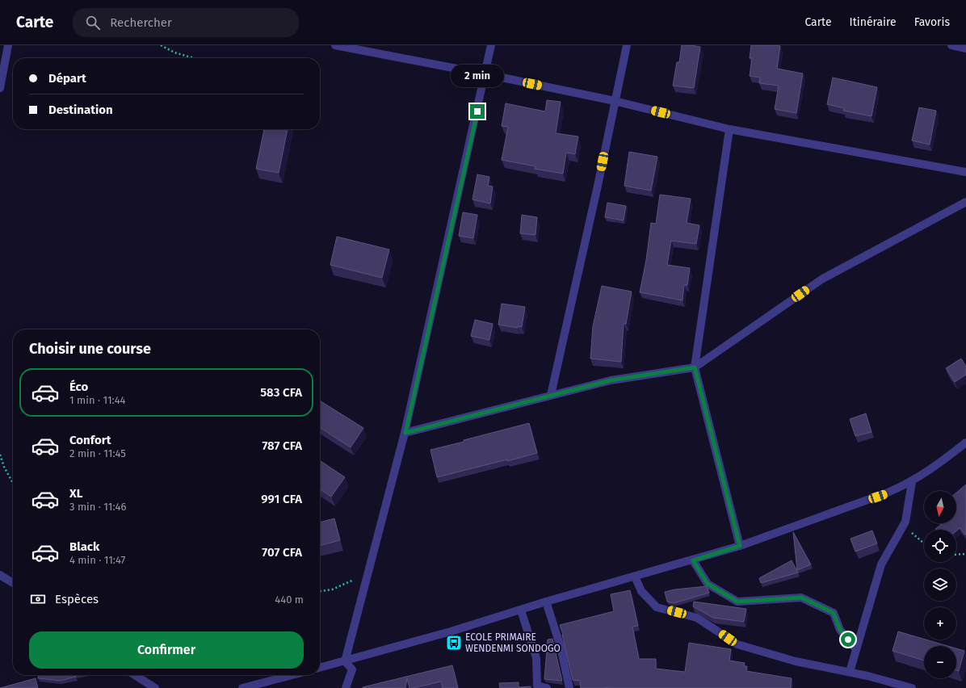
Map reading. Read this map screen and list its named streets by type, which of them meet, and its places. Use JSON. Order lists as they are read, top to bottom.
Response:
{
  "places": {
    "bus stop": ["ECOLE PRIMAIRE WENDENMI SONDOGO"]
  },
  "north": "bottom",
  "page": {
    "header": "Carte",
    "search": "Rechercher",
    "nav": ["Carte", "Itinéraire", "Favoris"],
    "banner": ["Départ", "Destination"],
    "bubble": "2 min",
    "heading": "Choisir une course",
    "list": [
      {
        "name": "Éco",
        "note": "1 min · 11:44",
        "value": "583 CFA"
      },
      {
        "name": "Confort",
        "note": "2 min · 11:45",
        "value": "787 CFA"
      },
      {
        "name": "XL",
        "note": "3 min · 11:46",
        "value": "991 CFA"
      },
      {
        "name": "Black",
        "note": "4 min · 11:47",
        "value": "707 CFA"
      }
    ],
    "map_buttons": ["+", "−"],
    "pay": ["Espèces", "440 m"],
    "buttons": "Confirmer"
  }
}
